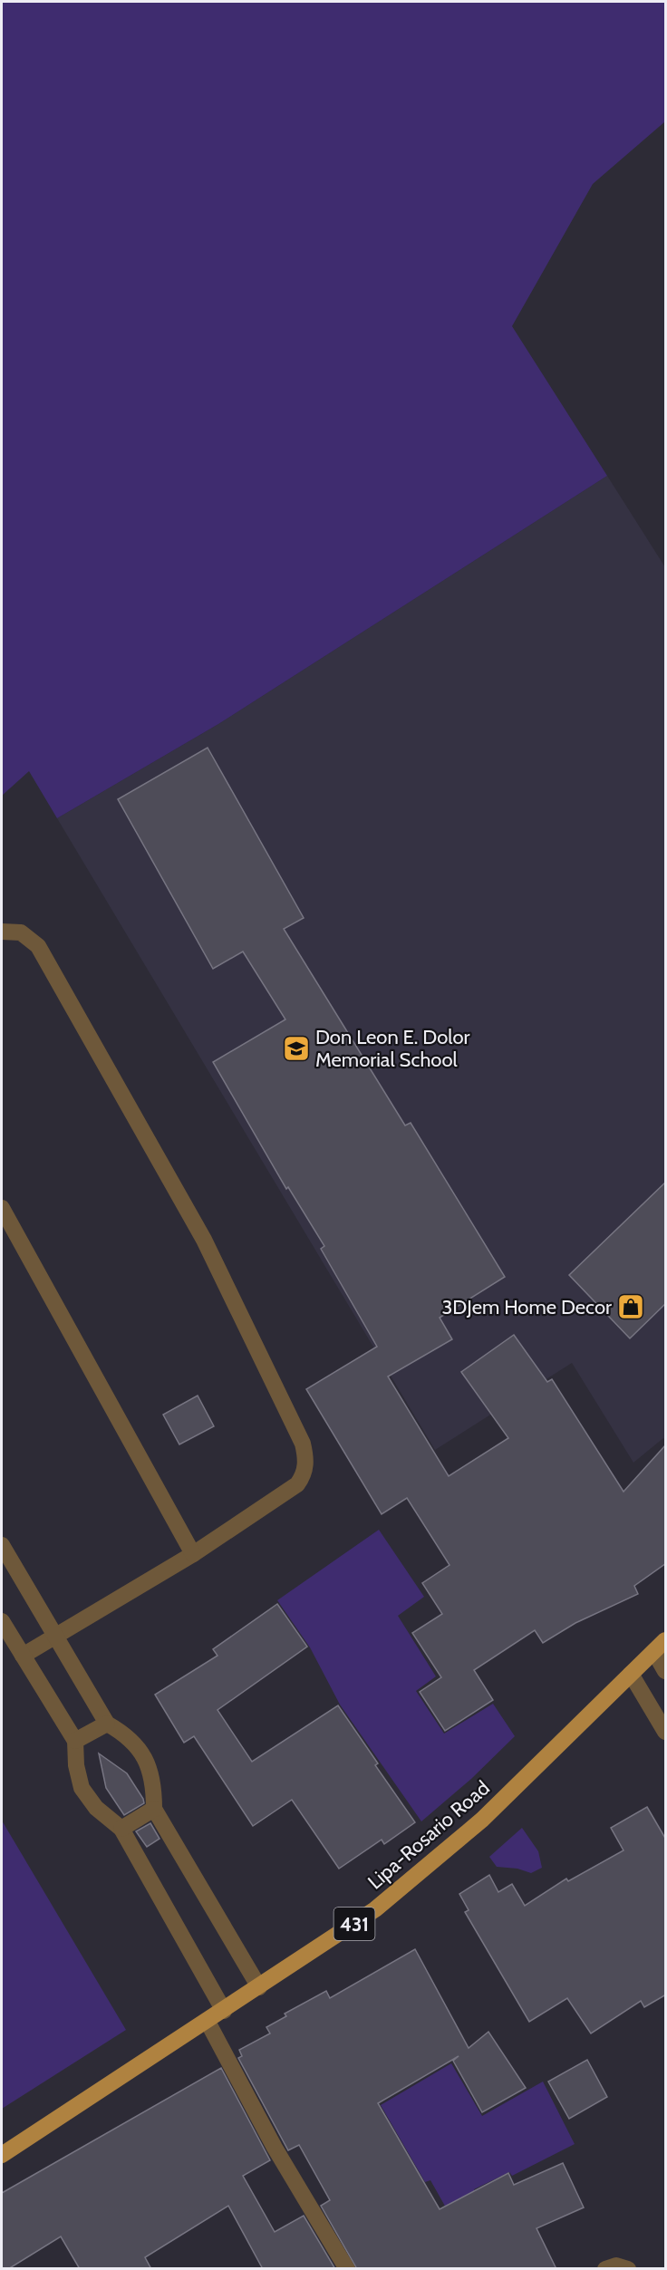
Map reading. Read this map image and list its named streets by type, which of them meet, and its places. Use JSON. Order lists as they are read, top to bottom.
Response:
{
  "streets": {
    "main road": ["Lipa-Rosario Road", "431"]
  },
  "places": {
    "school or university": ["Don Leon E. Dolor Memorial School"],
    "shop": ["3DJem Home Decor"]
  }
}
